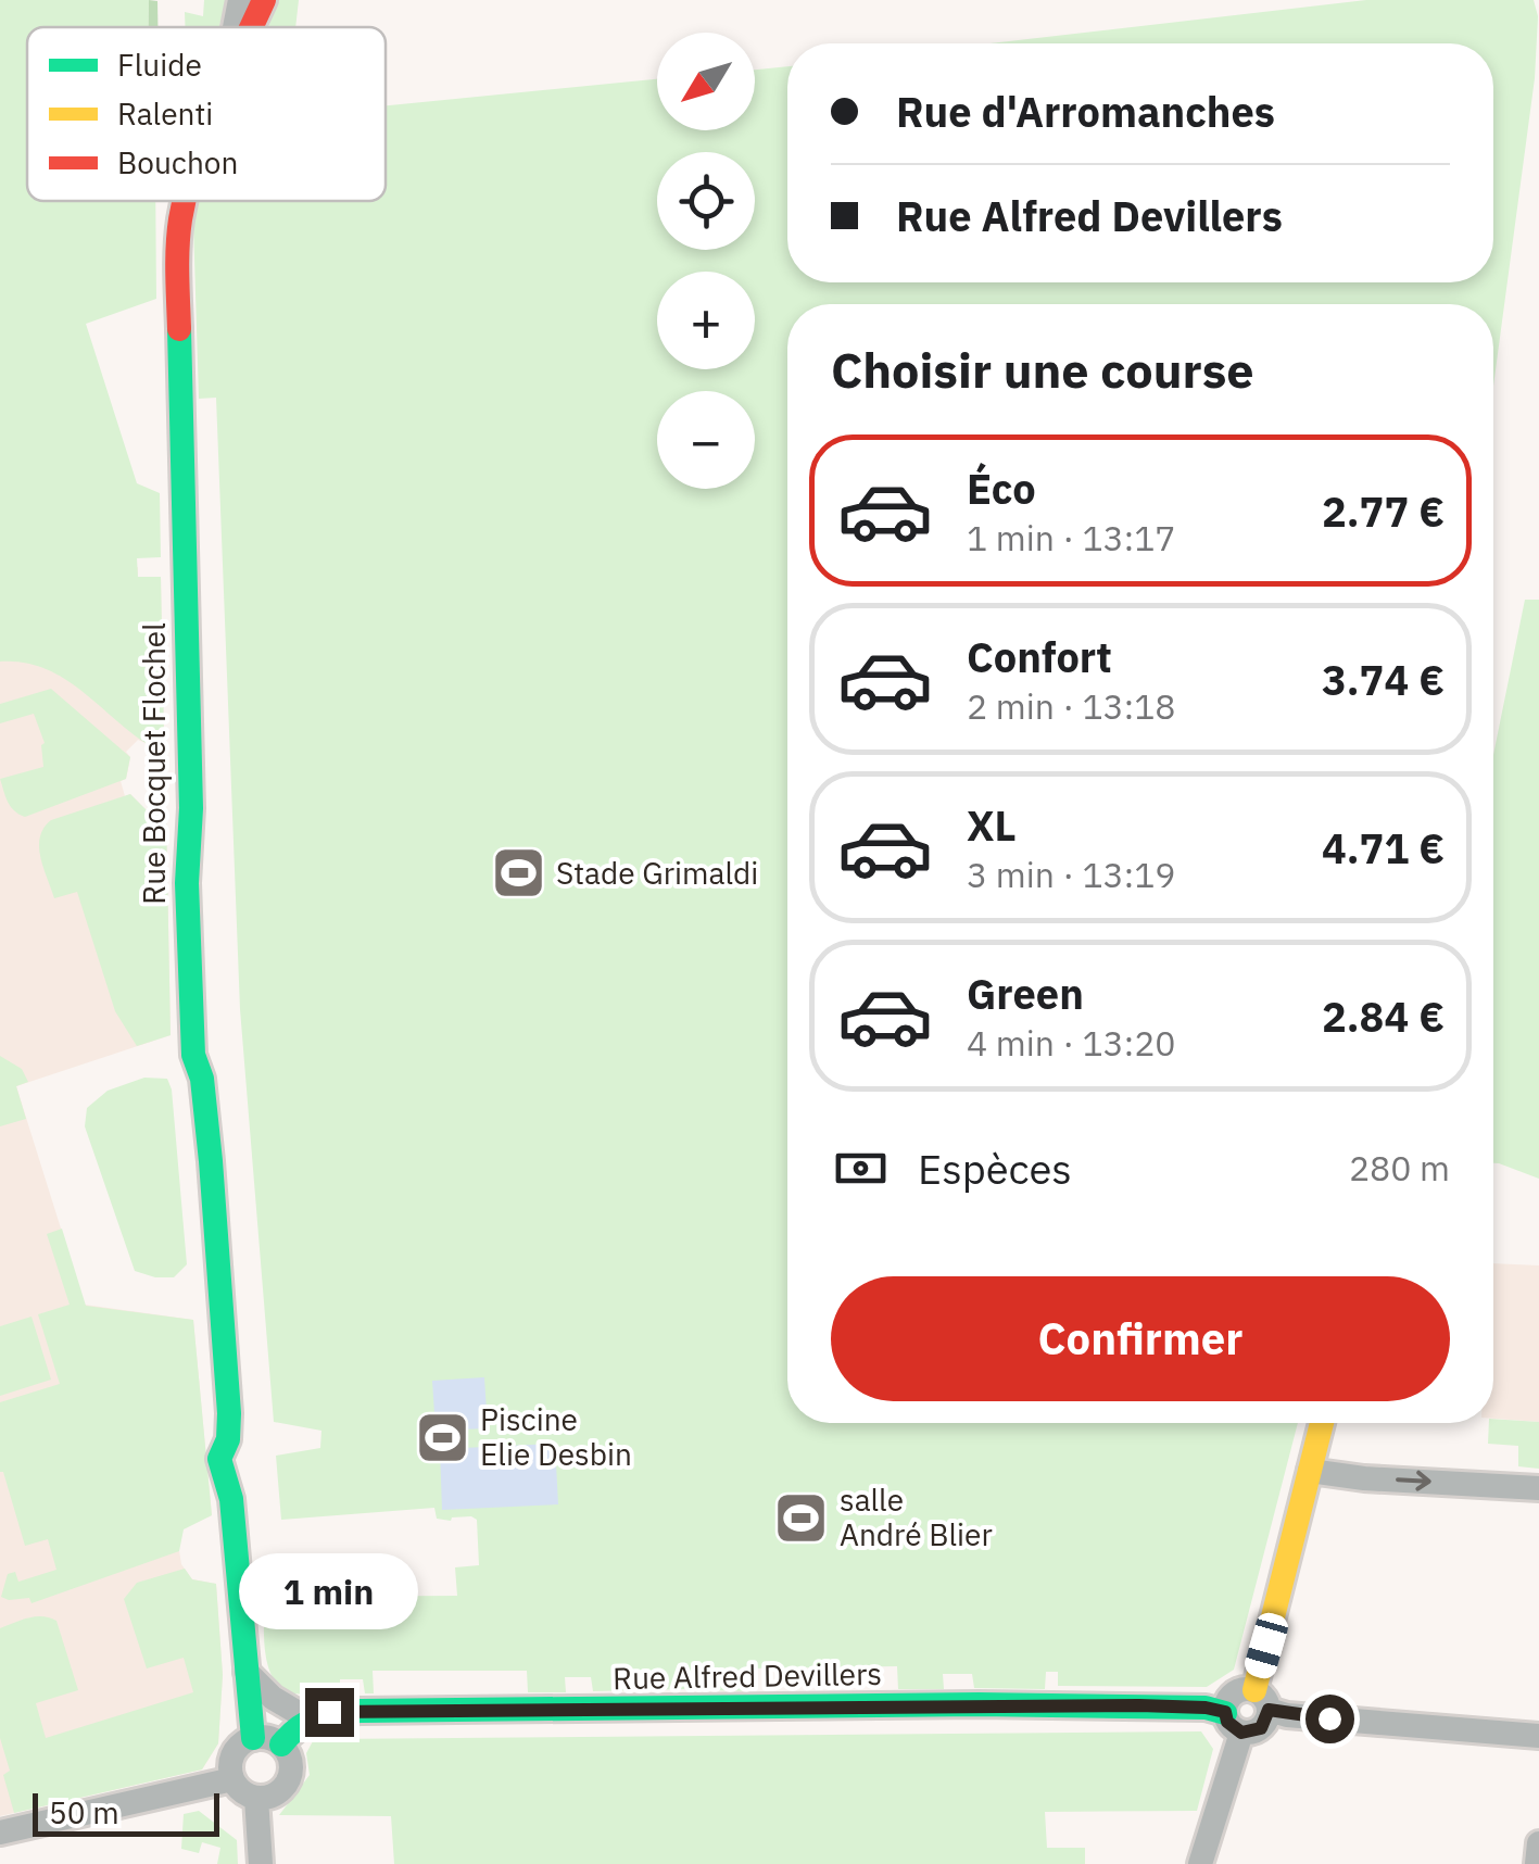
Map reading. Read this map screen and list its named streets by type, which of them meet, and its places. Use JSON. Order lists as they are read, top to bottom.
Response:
{
  "streets": {
    "street": ["Rue Bocquet Flochel", "Rue Alfred Devillers"]
  },
  "places": {
    "sports": ["Stade Grimaldi", "Piscine Elie Desbin", "salle André Blier"]
  },
  "legend": ["Fluide", "Ralenti", "Bouchon"],
  "scale_bar": "50 m",
  "north": "bottom left",
  "page": {
    "map_buttons": ["+", "−"],
    "banner": ["Rue d'Arromanches", "Rue Alfred Devillers"],
    "heading": "Choisir une course",
    "list": [
      {
        "name": "Éco",
        "note": "1 min · 13:17",
        "value": "2.77 €"
      },
      {
        "name": "Confort",
        "note": "2 min · 13:18",
        "value": "3.74 €"
      },
      {
        "name": "XL",
        "note": "3 min · 13:19",
        "value": "4.71 €"
      },
      {
        "name": "Green",
        "note": "4 min · 13:20",
        "value": "2.84 €"
      }
    ],
    "pay": ["Espèces", "280 m"],
    "buttons": "Confirmer",
    "bubble": "1 min",
    "scale": "50 m"
  }
}
